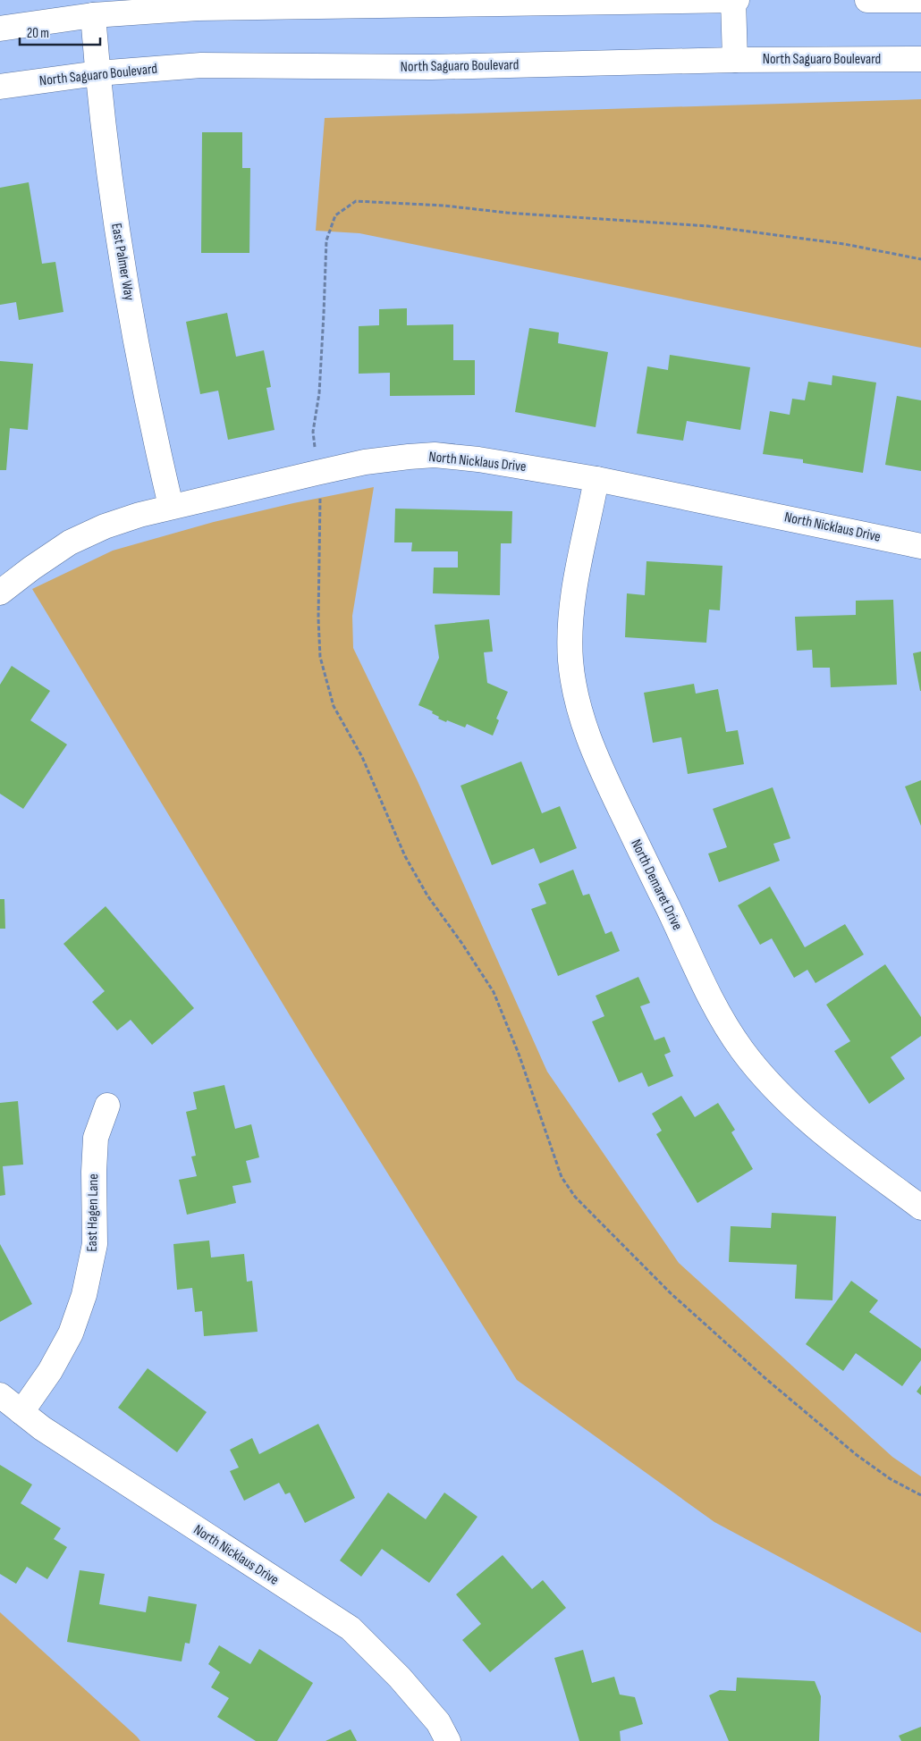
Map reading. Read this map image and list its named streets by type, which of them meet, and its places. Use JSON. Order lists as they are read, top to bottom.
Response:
{
  "streets": {
    "street": [
      "North Saguaro Boulevard",
      "East Palmer Way",
      "North Nicklaus Drive",
      "North Demaret Drive",
      "East Hagen Lane"
    ]
  },
  "crossings": [
    ["North Saguaro Boulevard", "East Palmer Way"],
    ["East Palmer Way", "North Nicklaus Drive"],
    ["North Nicklaus Drive", "North Demaret Drive"],
    ["North Nicklaus Drive", "East Hagen Lane"]
  ],
  "scale_bar": "20 m"
}
